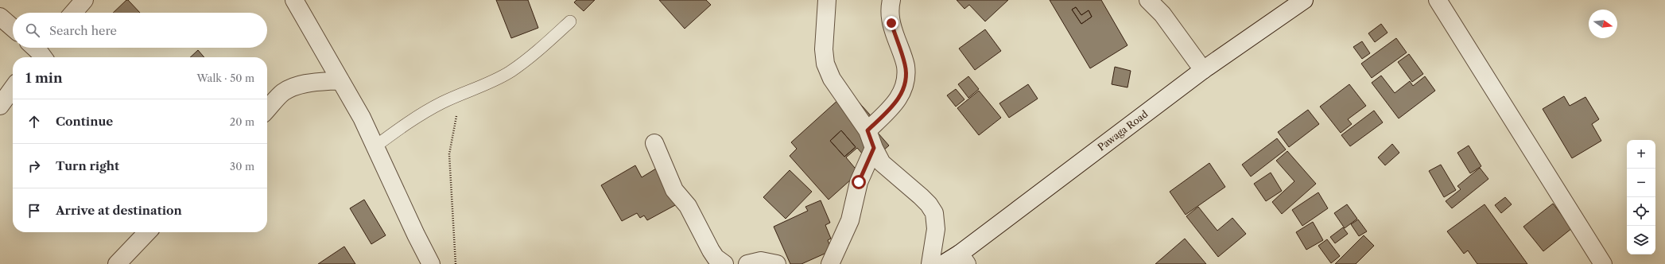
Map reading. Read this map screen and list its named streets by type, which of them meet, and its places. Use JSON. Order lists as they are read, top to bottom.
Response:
{
  "streets": {
    "street": ["Pawaga Road"]
  },
  "north": "right",
  "page": {
    "search": "Search here",
    "heading": ["1 min", "Walk · 50 m"],
    "list": [
      ["Continue", "20 m"],
      ["Turn right", "30 m"],
      "Arrive at destination"
    ],
    "map_buttons": ["+", "−"]
  }
}
